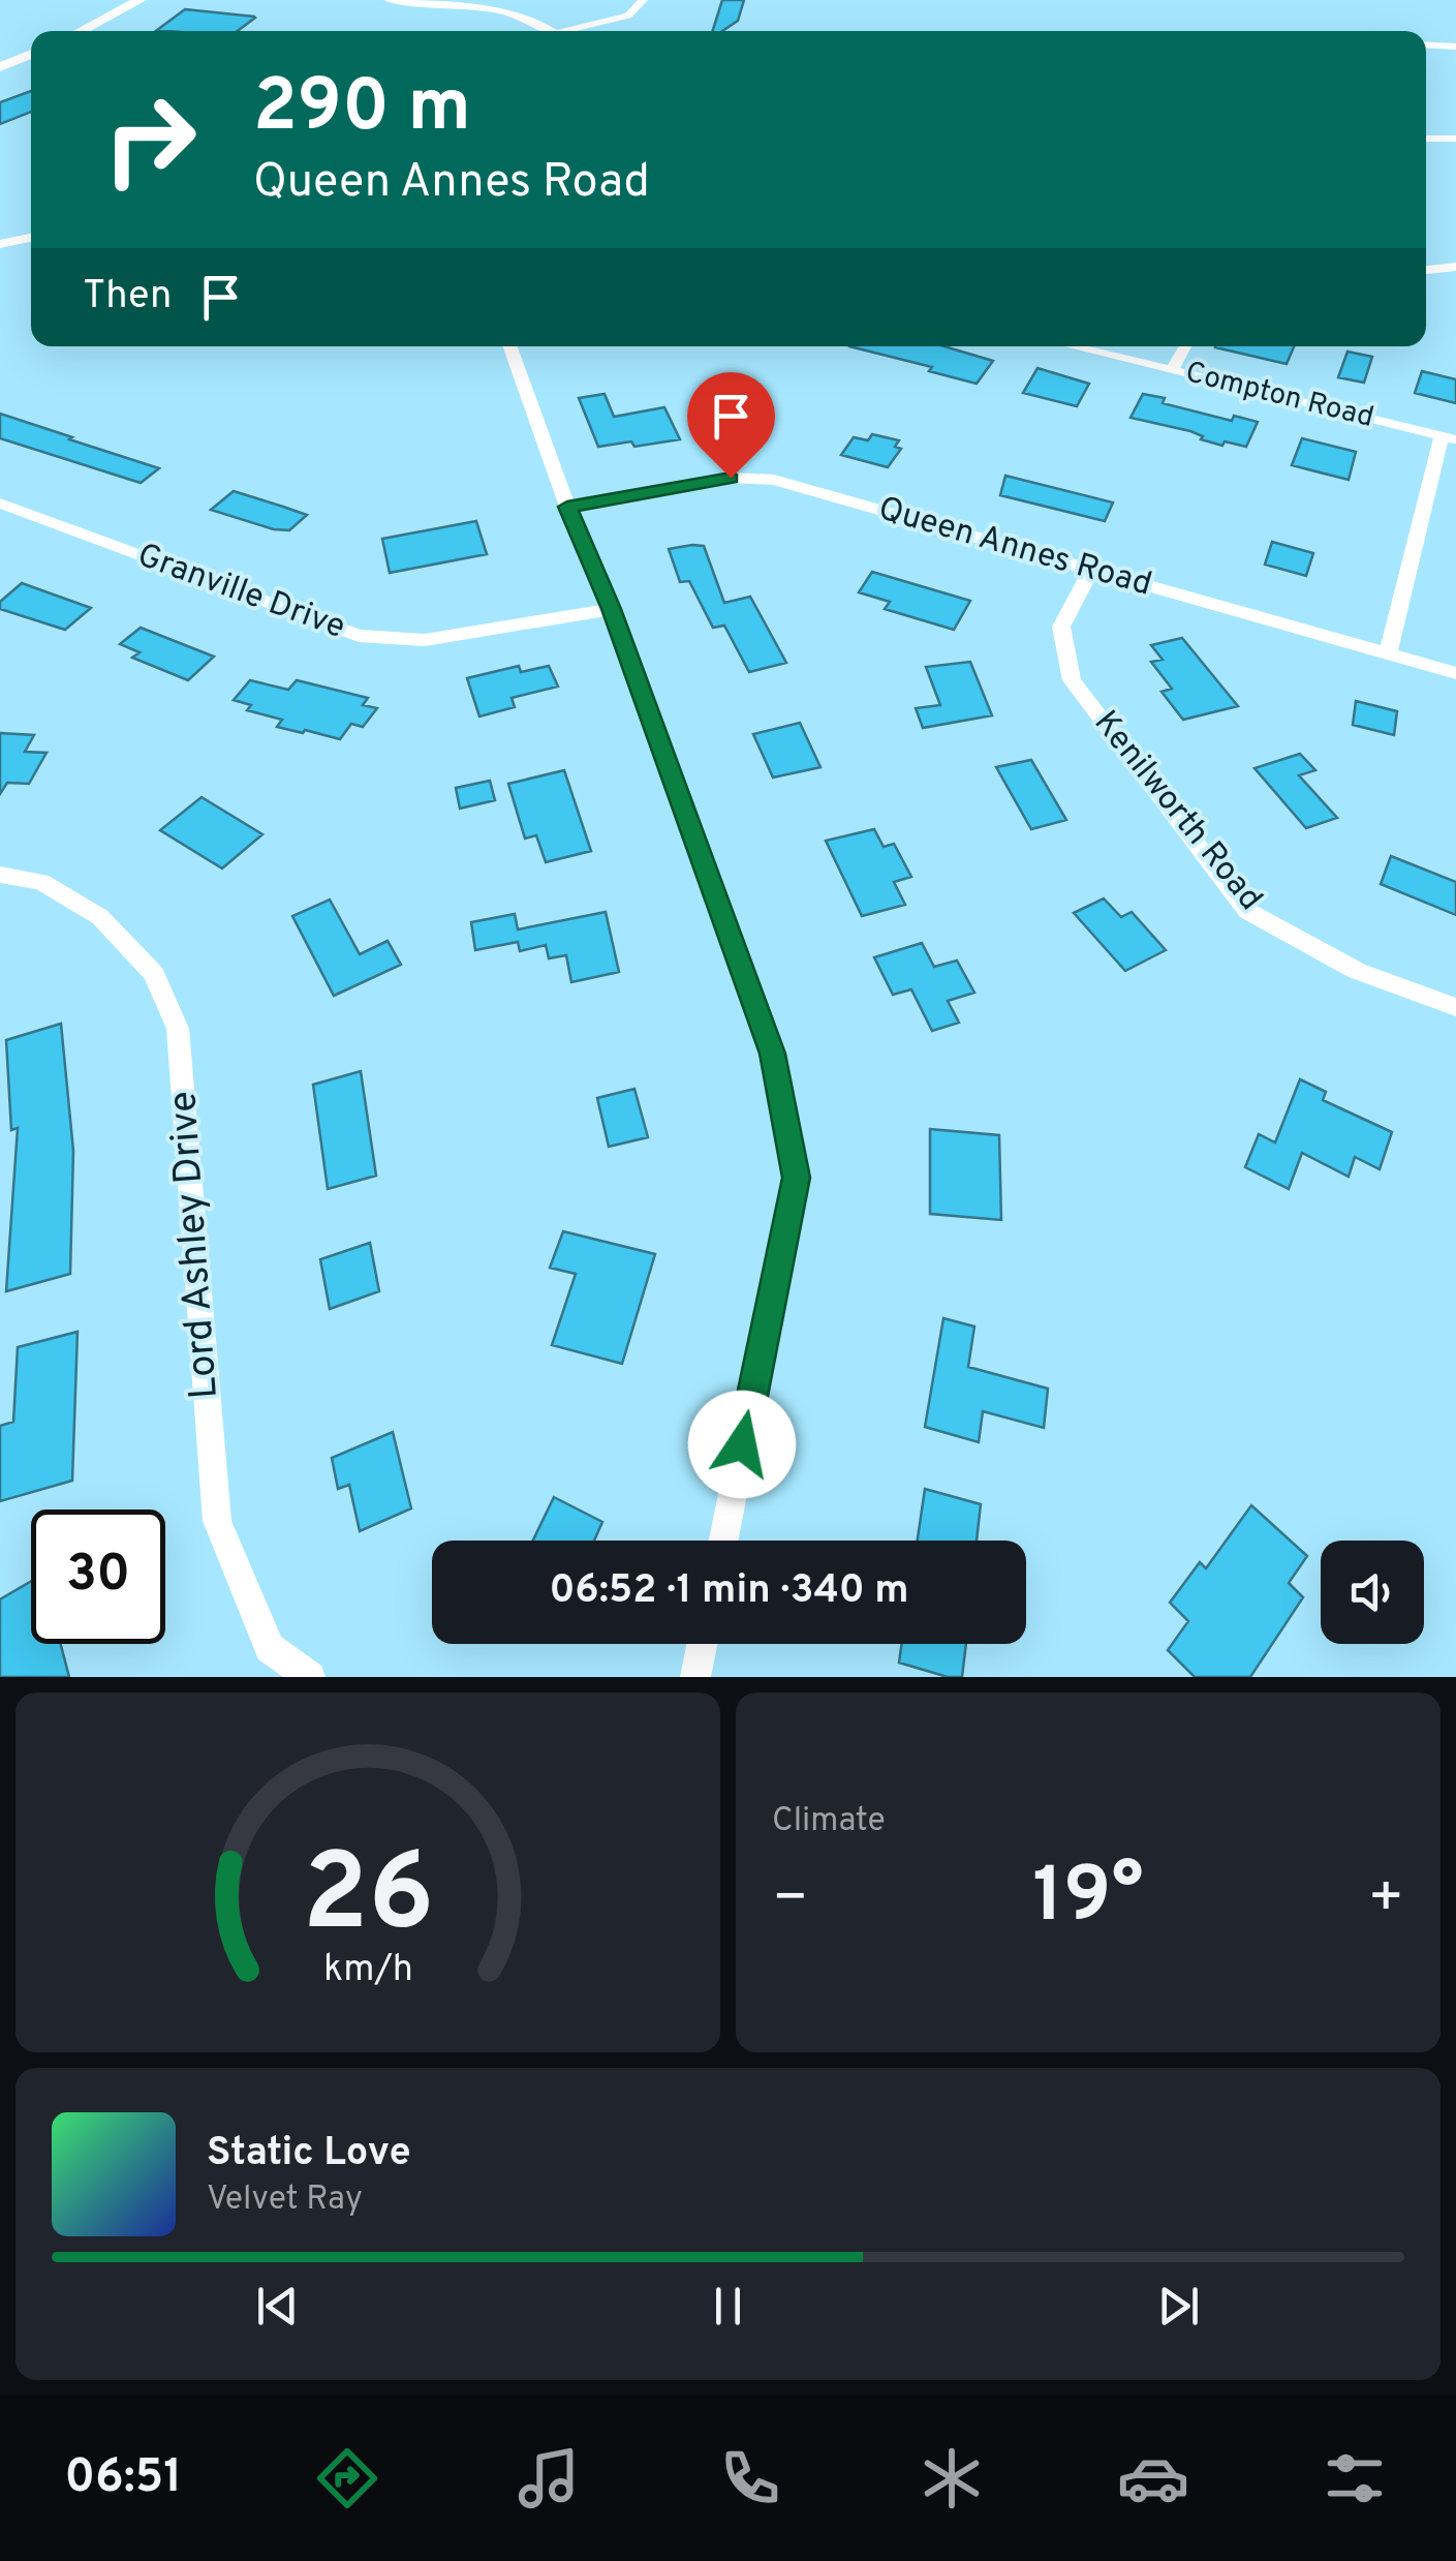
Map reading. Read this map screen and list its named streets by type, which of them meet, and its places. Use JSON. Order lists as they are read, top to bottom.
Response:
{
  "streets": {
    "street": [
      "Compton Road",
      "Queen Annes Road",
      "Granville Drive",
      "Kenilworth Road",
      "Lord Ashley Drive"
    ]
  },
  "crossings": [
    ["Queen Annes Road", "Kenilworth Road"]
  ],
  "page": {
    "turn": ["290 m", "Queen Annes Road"],
    "then": "Then",
    "limit": "30",
    "trip": "06:52 · 1 min · 340 m",
    "tile": "Climate",
    "heat": ["−", "19°", "+"],
    "song": ["Static Love", "Velvet Ray"],
    "tabs": "06:51",
    "gauge": ["26", "km/h"]
  }
}
